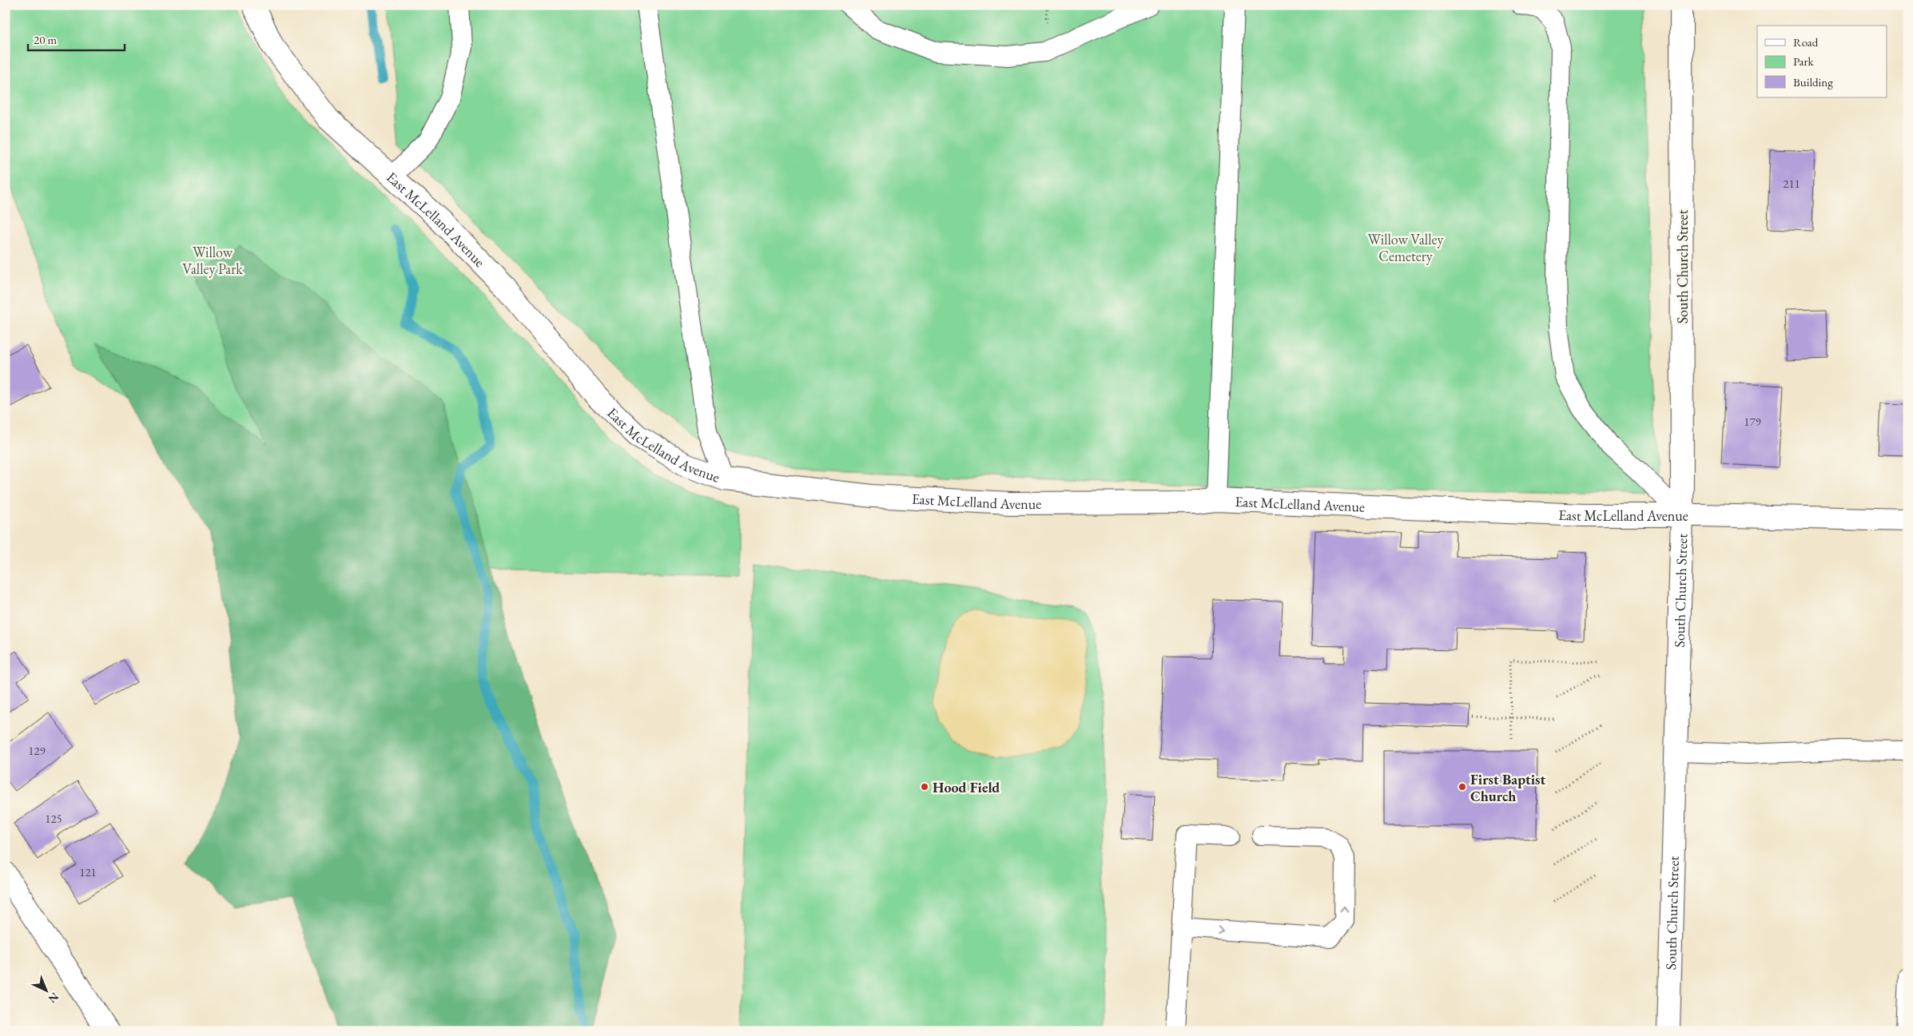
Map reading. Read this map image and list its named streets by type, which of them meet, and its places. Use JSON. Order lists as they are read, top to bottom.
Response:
{
  "streets": {
    "street": ["East McLelland Avenue", "South Church Street"]
  },
  "crossings": [
    ["East McLelland Avenue", "South Church Street"]
  ],
  "parks": ["Willow Valley Cemetery", "Willow Valley Park"],
  "places": ["Hood Field", "First Baptist Church"],
  "house_numbers": [
    "211",
    "179",
    "129",
    "125",
    "121"
  ],
  "legend": ["Road", "Park", "Building"],
  "scale_bar": "20 m",
  "north": "bottom right"
}
